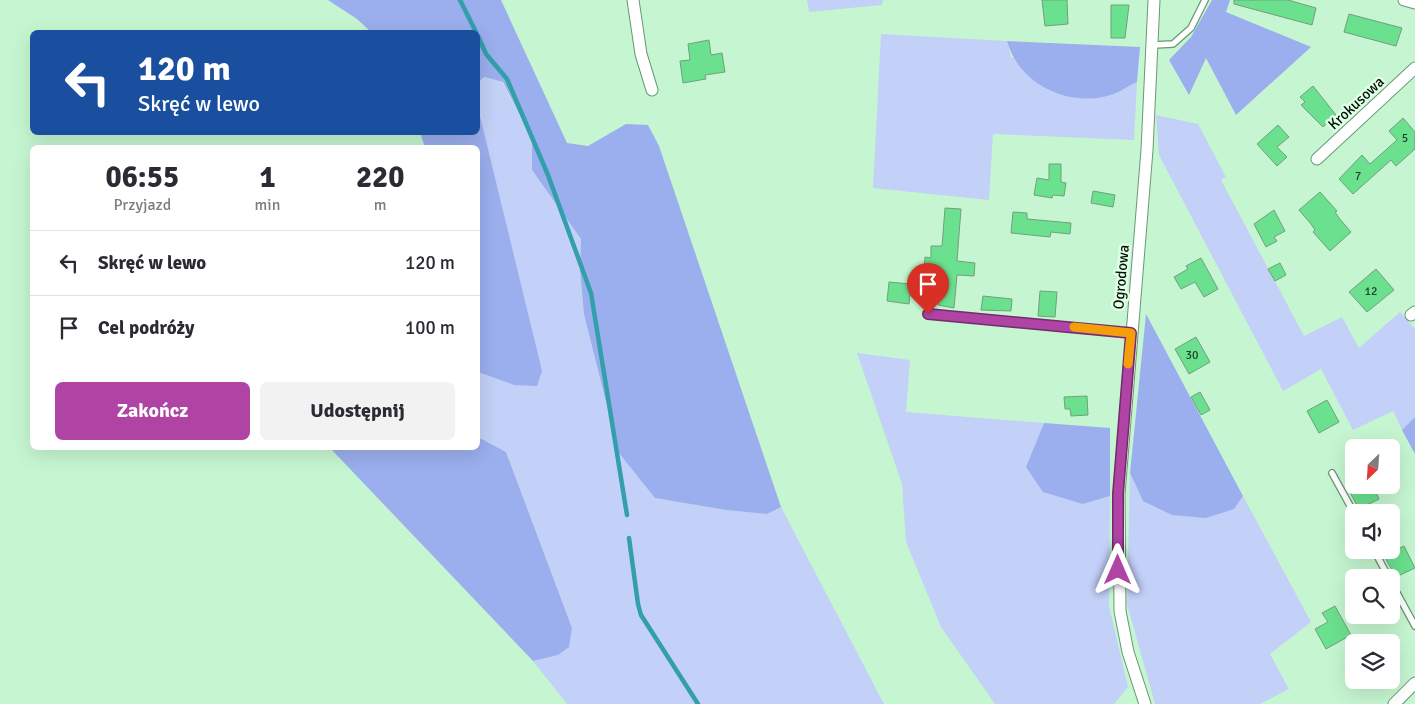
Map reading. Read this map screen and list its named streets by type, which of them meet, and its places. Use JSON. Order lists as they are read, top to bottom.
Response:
{
  "streets": {
    "street": ["Krokusowa", "Ogrodowa"]
  },
  "house_numbers": [
    "5",
    "7",
    "12",
    "30"
  ],
  "north": "bottom left",
  "page": {
    "turn": ["120 m", "Skręć w lewo"],
    "eta": [
      "06:55",
      "Przyjazd",
      "1",
      "min",
      "220",
      "m"
    ],
    "list": [
      {
        "name": "Skręć w lewo",
        "value": "120 m"
      },
      {
        "name": "Cel podróży",
        "value": "100 m"
      }
    ],
    "buttons": ["Zakończ", "Udostępnij"]
  }
}
